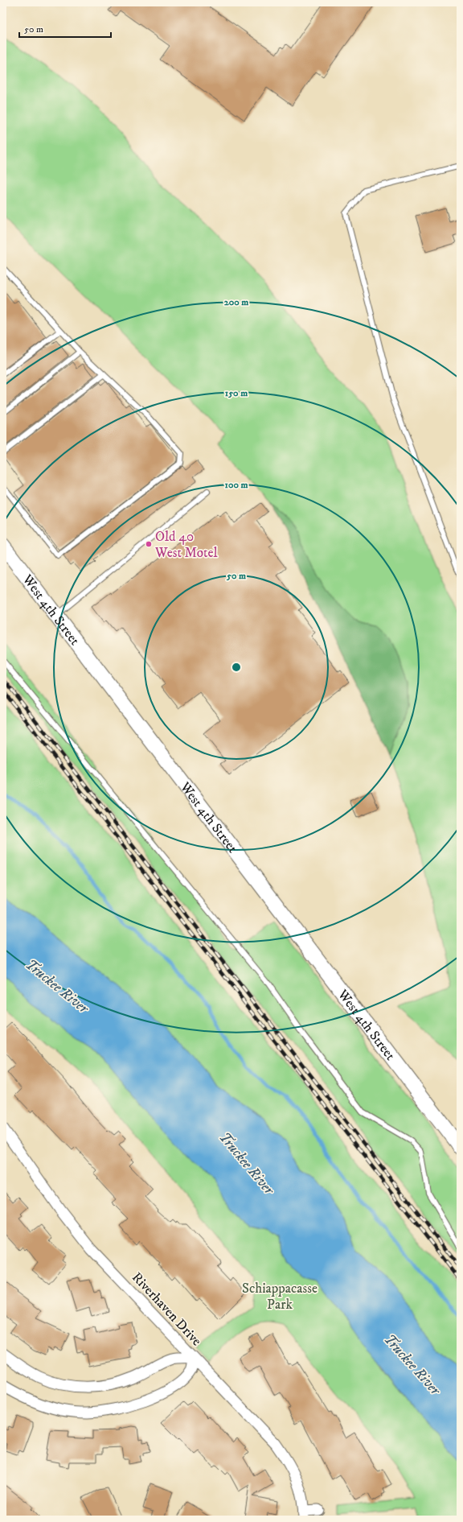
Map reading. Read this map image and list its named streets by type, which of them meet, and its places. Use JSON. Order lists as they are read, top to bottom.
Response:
{
  "streets": {
    "main road": ["West 4th Street"],
    "street": ["Riverhaven Drive"]
  },
  "water": ["Truckee River"],
  "parks": ["Schiappacasse Park"],
  "places": ["Old 40 West Motel"],
  "scale_bar": "50 m",
  "rings": [
    "200 m",
    "150 m",
    "100 m",
    "50 m"
  ]
}
